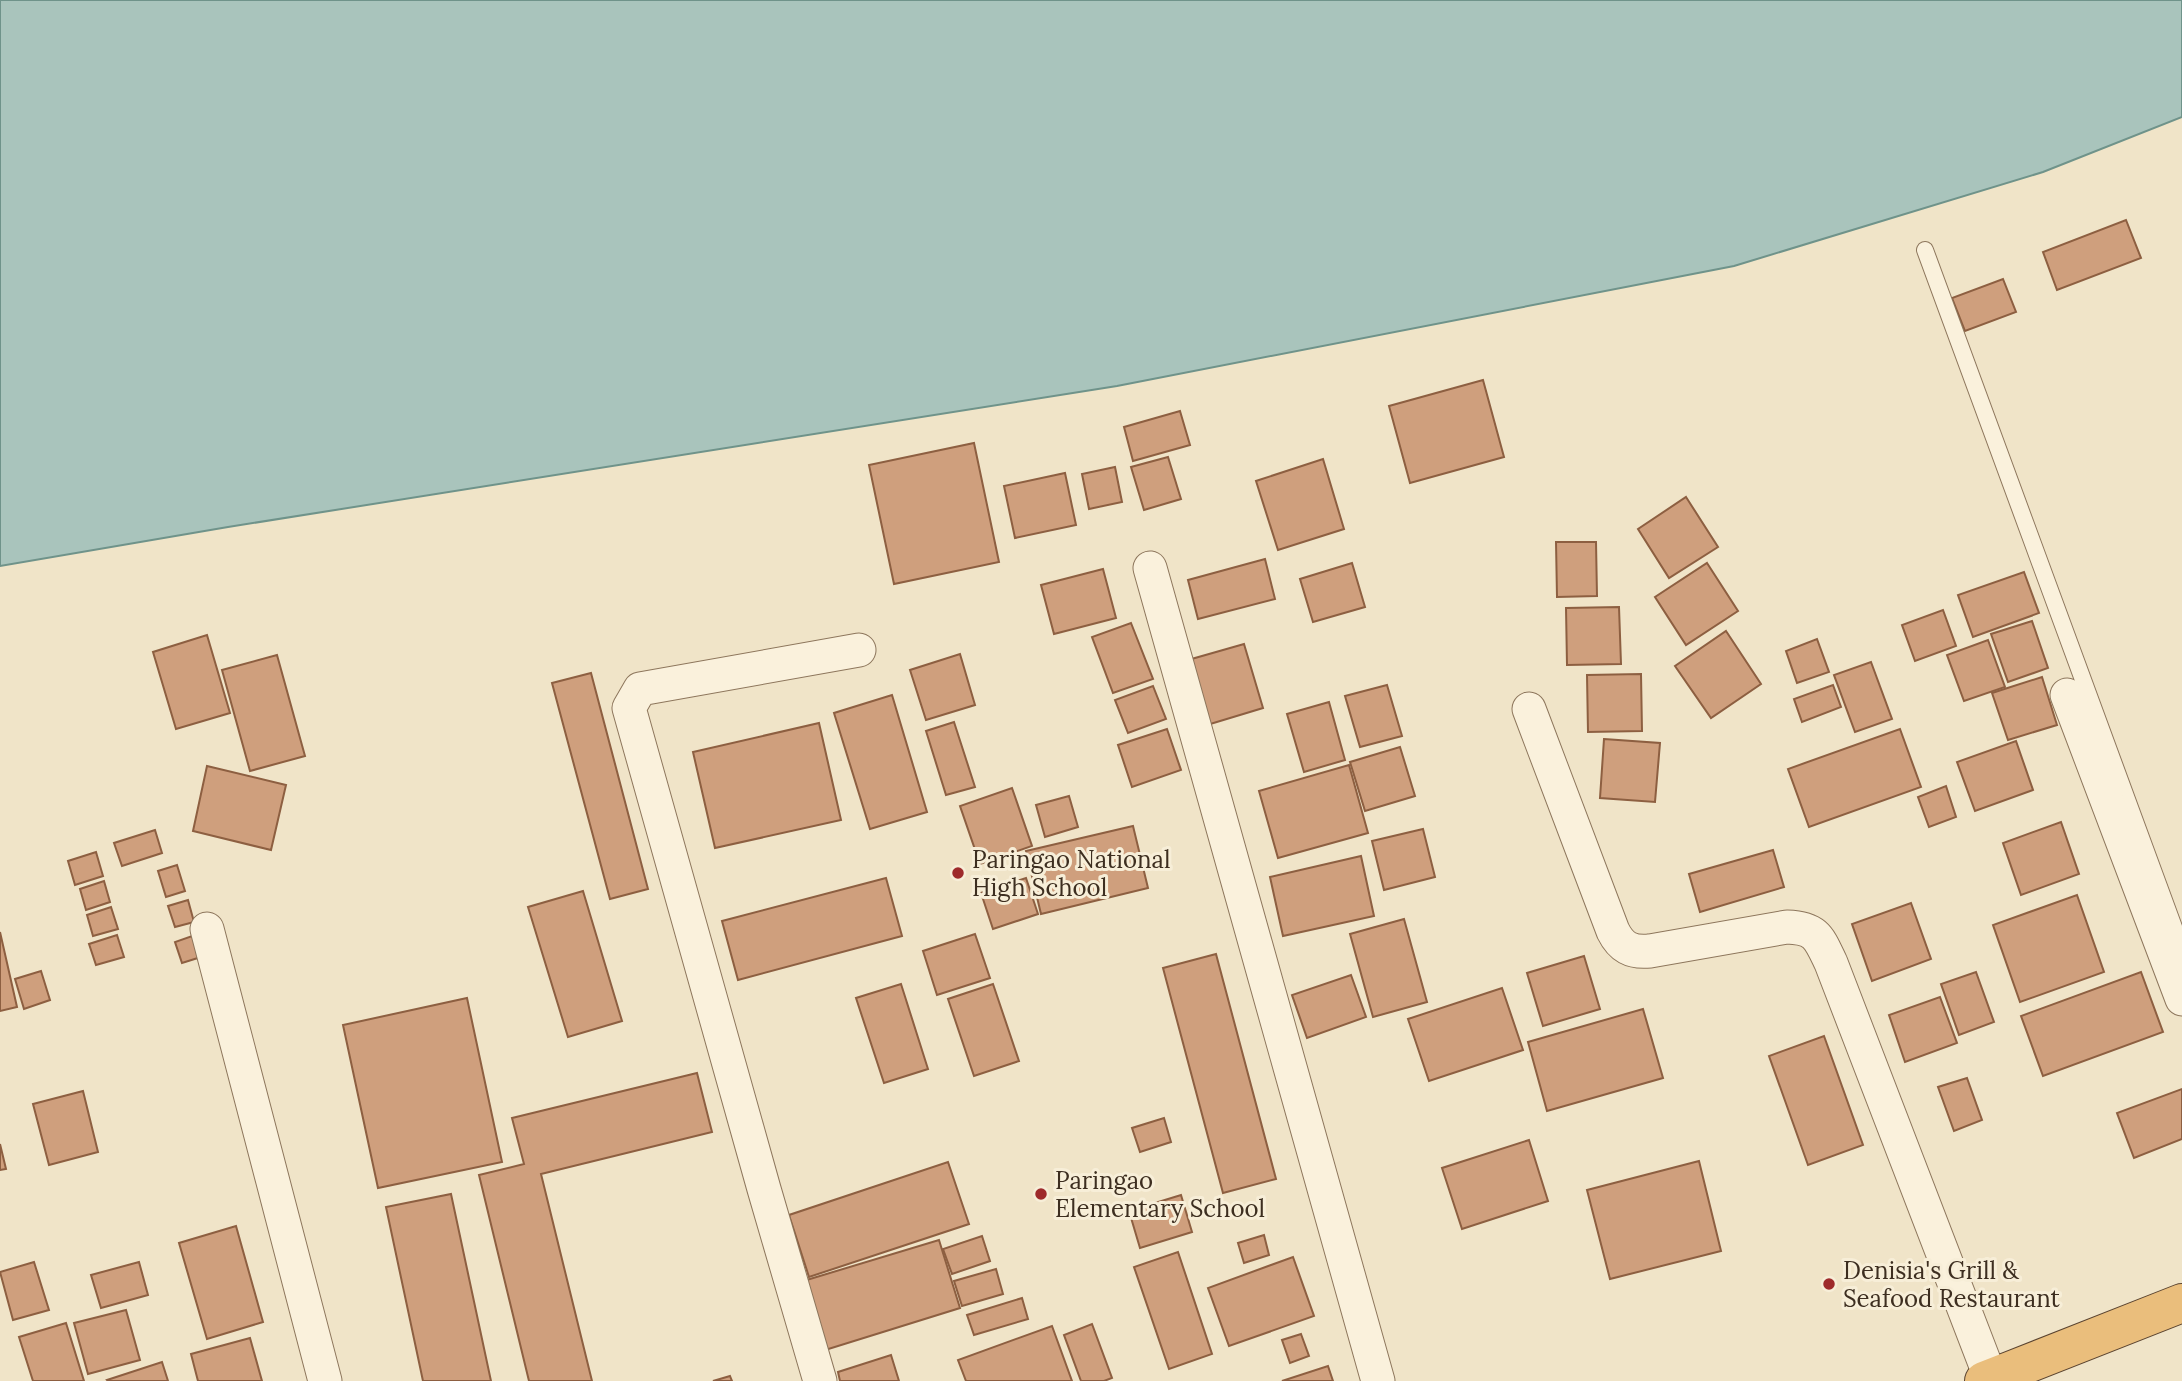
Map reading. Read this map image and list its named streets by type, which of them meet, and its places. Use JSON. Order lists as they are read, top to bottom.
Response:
{
  "places": ["Paringao National High School", "Paringao Elementary School", "Denisia's Grill & Seafood Restaurant"]
}
